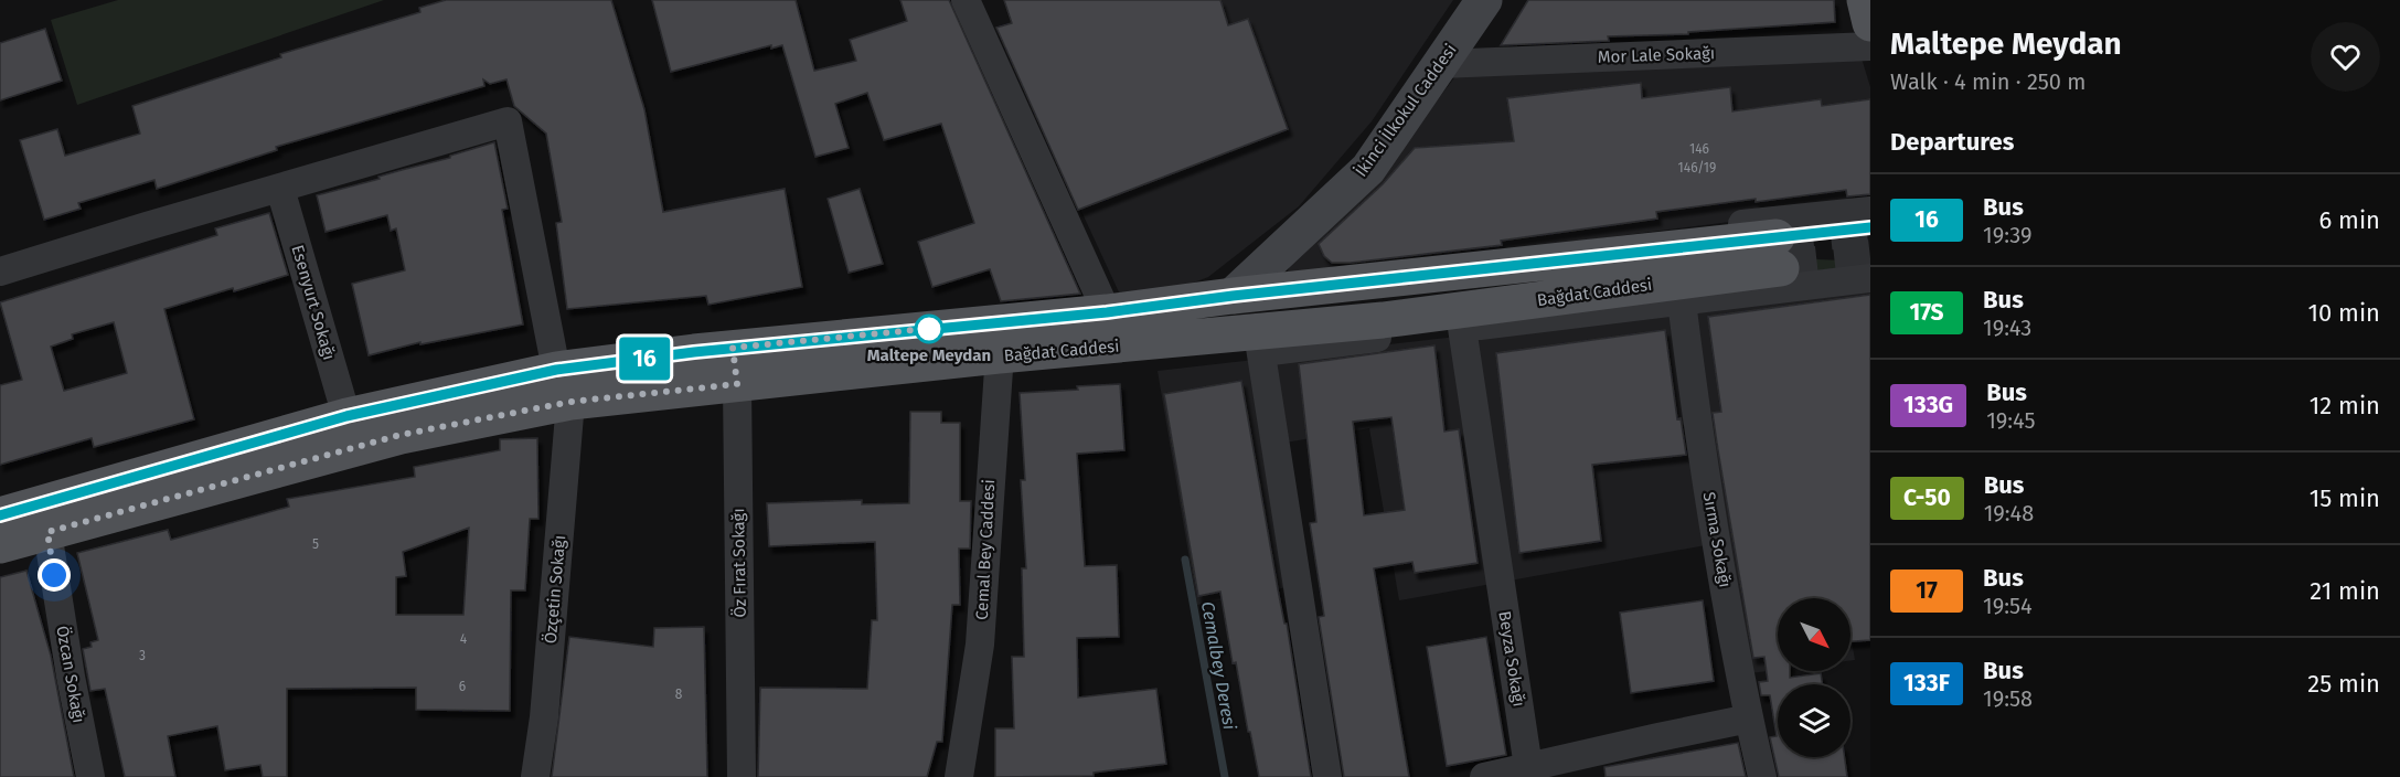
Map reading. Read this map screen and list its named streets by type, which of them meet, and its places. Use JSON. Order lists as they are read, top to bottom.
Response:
{
  "streets": {
    "main road": ["Bağdat Caddesi"],
    "street": [
      "Mor Lale Sokağı",
      "İkinci İlkokul Caddesi",
      "Esenyurt Sokağı",
      "Sırma Sokağı",
      "Cemal Bey Caddesi",
      "Öz Fırat Sokağı",
      "Özçetin Sokağı",
      "Beyza Sokağı",
      "Özcan Sokağı"
    ]
  },
  "crossings": [
    ["Mor Lale Sokağı", "İkinci İlkokul Caddesi"],
    ["İkinci İlkokul Caddesi", "Bağdat Caddesi"],
    ["Bağdat Caddesi", "Esenyurt Sokağı"],
    ["Bağdat Caddesi", "Sırma Sokağı"],
    ["Bağdat Caddesi", "Cemal Bey Caddesi"],
    ["Bağdat Caddesi", "Öz Fırat Sokağı"],
    ["Bağdat Caddesi", "Özçetin Sokağı"],
    ["Bağdat Caddesi", "Beyza Sokağı"],
    ["Bağdat Caddesi", "Özcan Sokağı"],
    ["Esenyurt Sokağı", "Özçetin Sokağı"]
  ],
  "water": ["Cemalbey Deresi"],
  "places": ["Maltepe Meydan"],
  "lines": ["bus line 16"],
  "house_numbers": [
    "146",
    "146/19",
    "5",
    "4",
    "3",
    "6",
    "8"
  ],
  "north": "bottom right",
  "page": {
    "on_map": "16",
    "heading": [
      ["Maltepe Meydan", "Walk · 4 min · 250 m"],
      "Departures"
    ],
    "list": [
      {
        "mark": "16",
        "name": "Bus",
        "note": "19:39",
        "value": "6 min"
      },
      {
        "mark": "17S",
        "name": "Bus",
        "note": "19:43",
        "value": "10 min"
      },
      {
        "mark": "133G",
        "name": "Bus",
        "note": "19:45",
        "value": "12 min"
      },
      {
        "mark": "C-50",
        "name": "Bus",
        "note": "19:48",
        "value": "15 min"
      },
      {
        "mark": "17",
        "name": "Bus",
        "note": "19:54",
        "value": "21 min"
      },
      {
        "mark": "133F",
        "name": "Bus",
        "note": "19:58",
        "value": "25 min"
      }
    ]
  }
}
